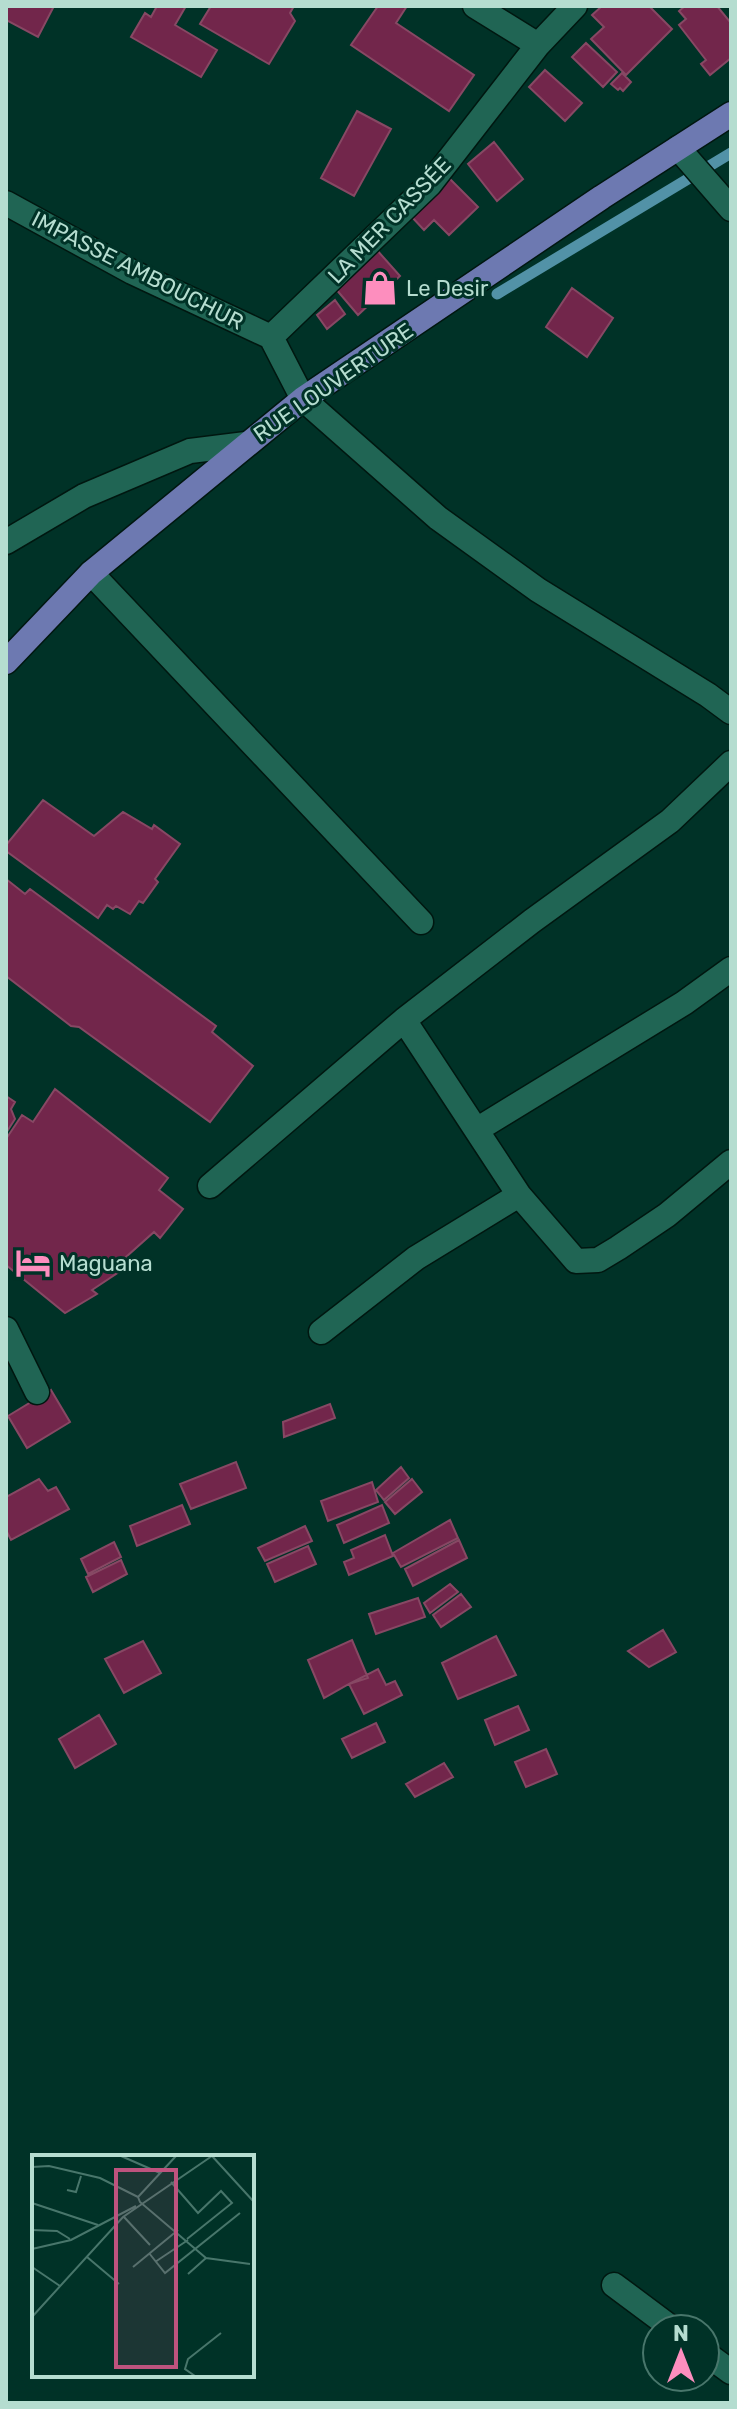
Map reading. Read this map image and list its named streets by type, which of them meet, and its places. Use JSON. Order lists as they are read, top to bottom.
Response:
{
  "streets": {
    "main road": ["RUE LOUVERTURE"],
    "street": ["LA MER CASSÉE", "IMPASSE AMBOUCHUR"]
  },
  "crossings": [
    ["LA MER CASSÉE", "IMPASSE AMBOUCHUR"]
  ],
  "places": {
    "shop": ["Le Desir"],
    "hotel": ["Maguana"]
  },
  "north": "top"
}
